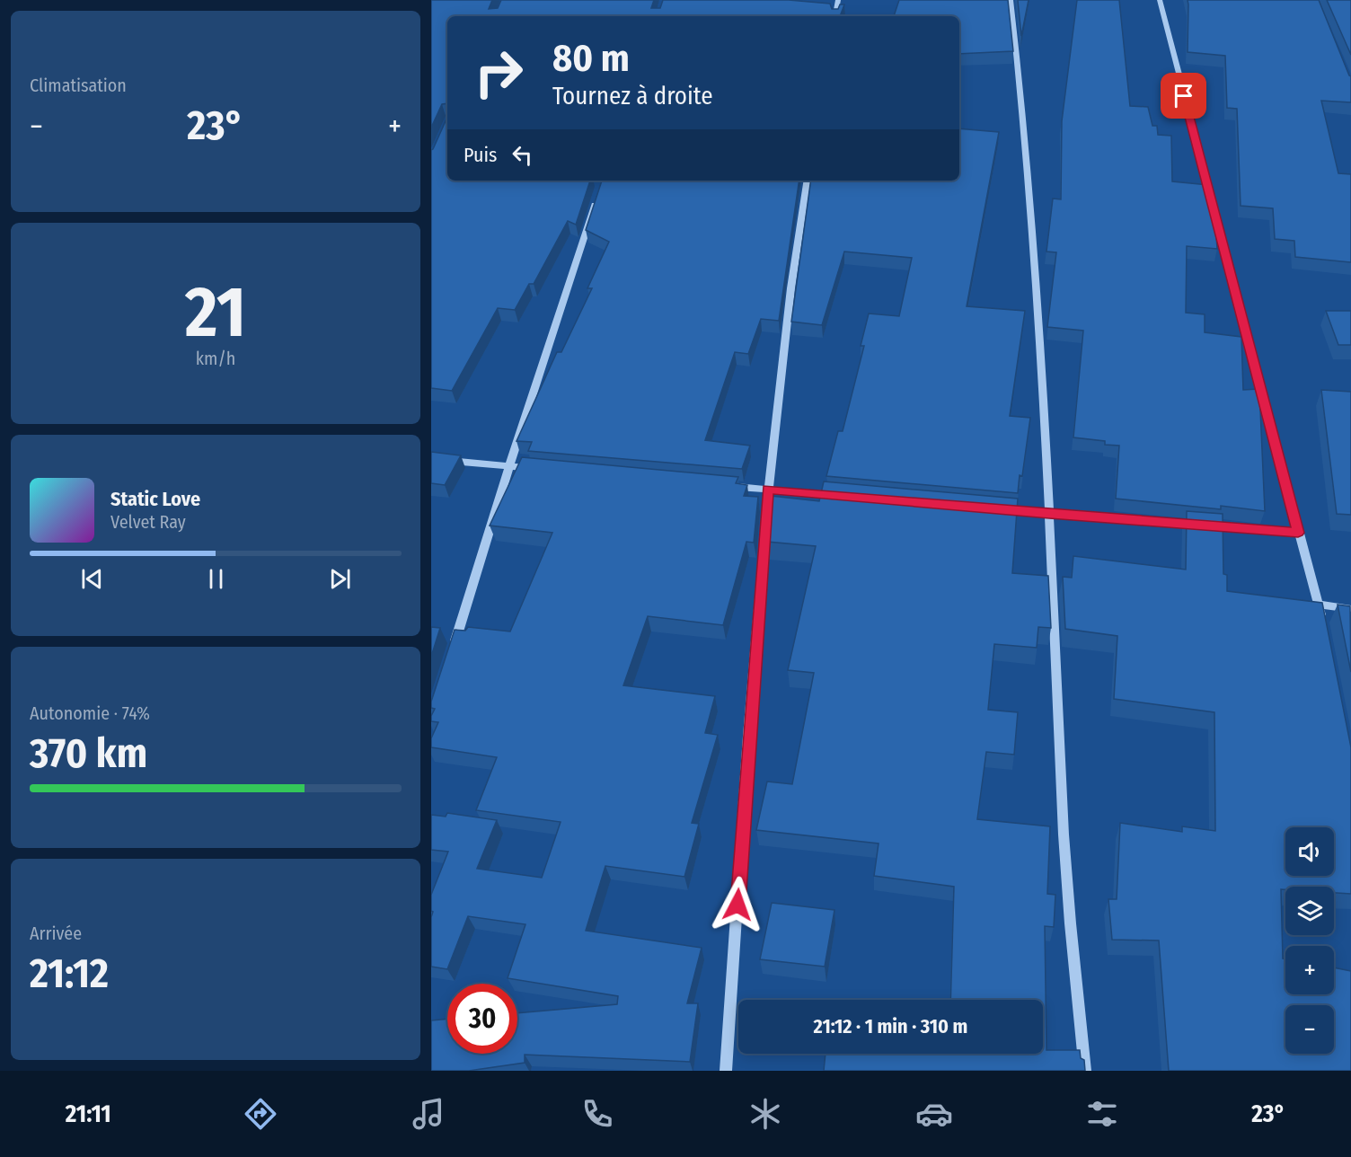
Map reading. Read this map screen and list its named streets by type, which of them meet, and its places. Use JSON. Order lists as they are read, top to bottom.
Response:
{
  "page": {
    "tile": [
      "Climatisation",
      ["21", "km/h"],
      ["Autonomie · 74%", "370 km"],
      ["Arrivée", "21:12"]
    ],
    "turn": ["80 m", "Tournez à droite"],
    "heat": ["−", "23°", "+"],
    "then": "Puis",
    "song": ["Static Love", "Velvet Ray"],
    "map_buttons": ["+", "−"],
    "limit": "30",
    "trip": "21:12 · 1 min · 310 m",
    "tabs": ["21:11", "23°"]
  }
}
